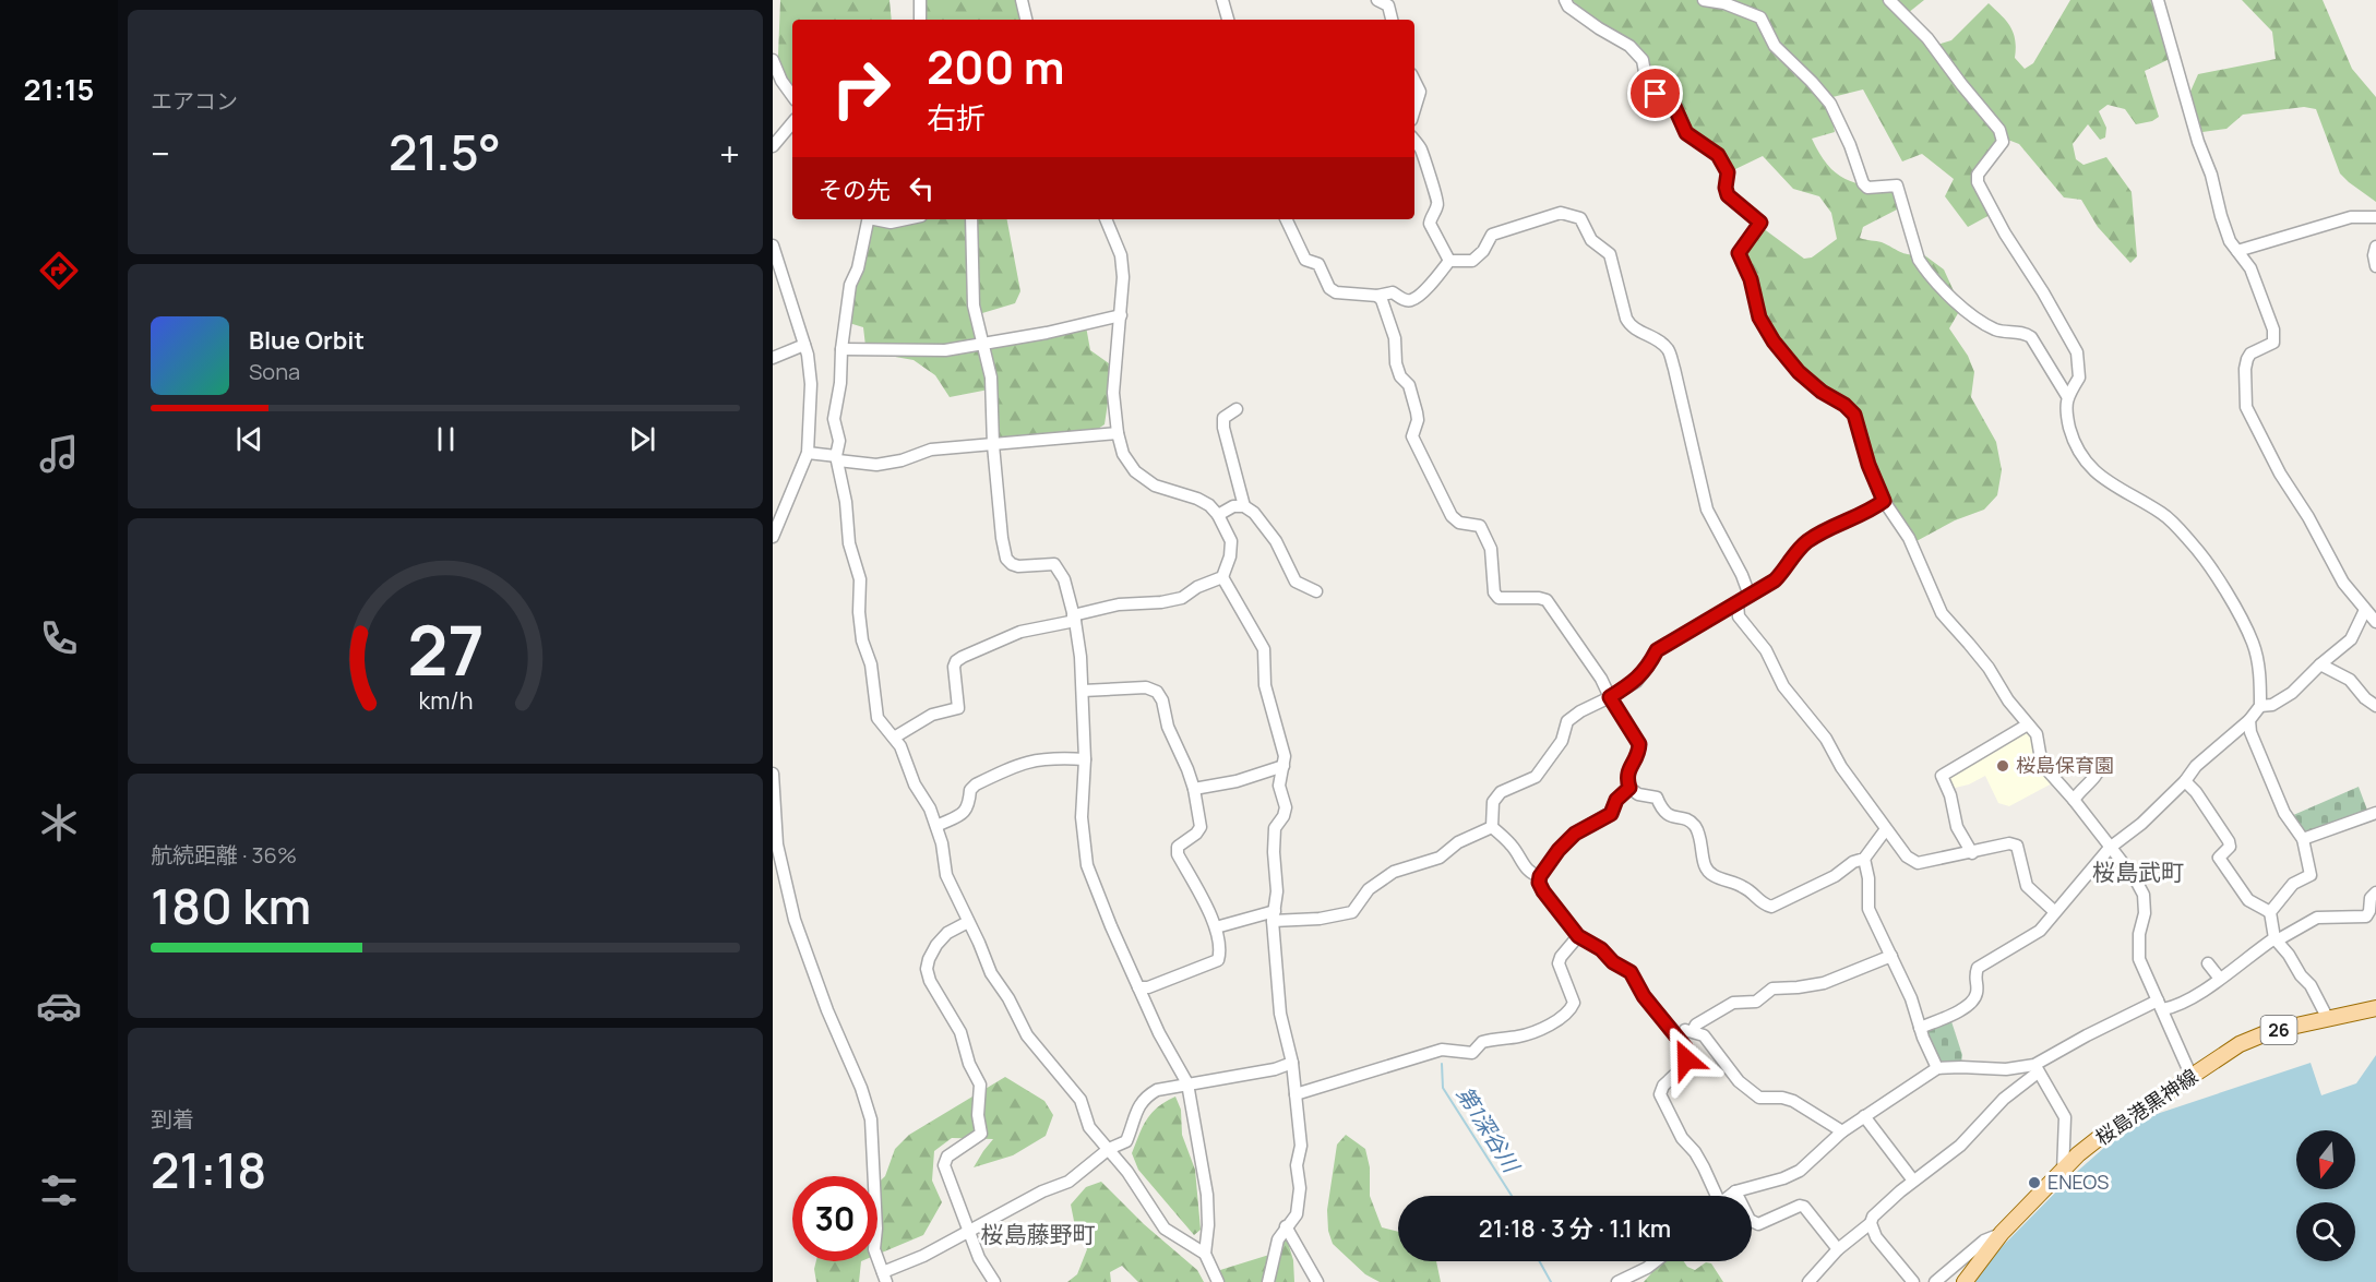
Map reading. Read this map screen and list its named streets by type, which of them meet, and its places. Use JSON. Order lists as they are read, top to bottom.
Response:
{
  "streets": {
    "main road": ["26", "桜島港黒神線"]
  },
  "districts": ["桜島武町", "桜島藤野町"],
  "water": ["第1深谷川"],
  "places": ["桜島保育園", "ENEOS"],
  "north": "bottom",
  "page": {
    "tabs": "21:15",
    "tile": [
      "エアコン",
      ["航続距離 · 36%", "180 km"],
      ["到着", "21:18"]
    ],
    "turn": ["200 m", "右折"],
    "heat": ["−", "21.5°", "+"],
    "then": "その先",
    "song": ["Blue Orbit", "Sona"],
    "limit": "30",
    "trip": "21:18 · 3 分 · 1.1 km",
    "gauge": ["27", "km/h"]
  }
}
